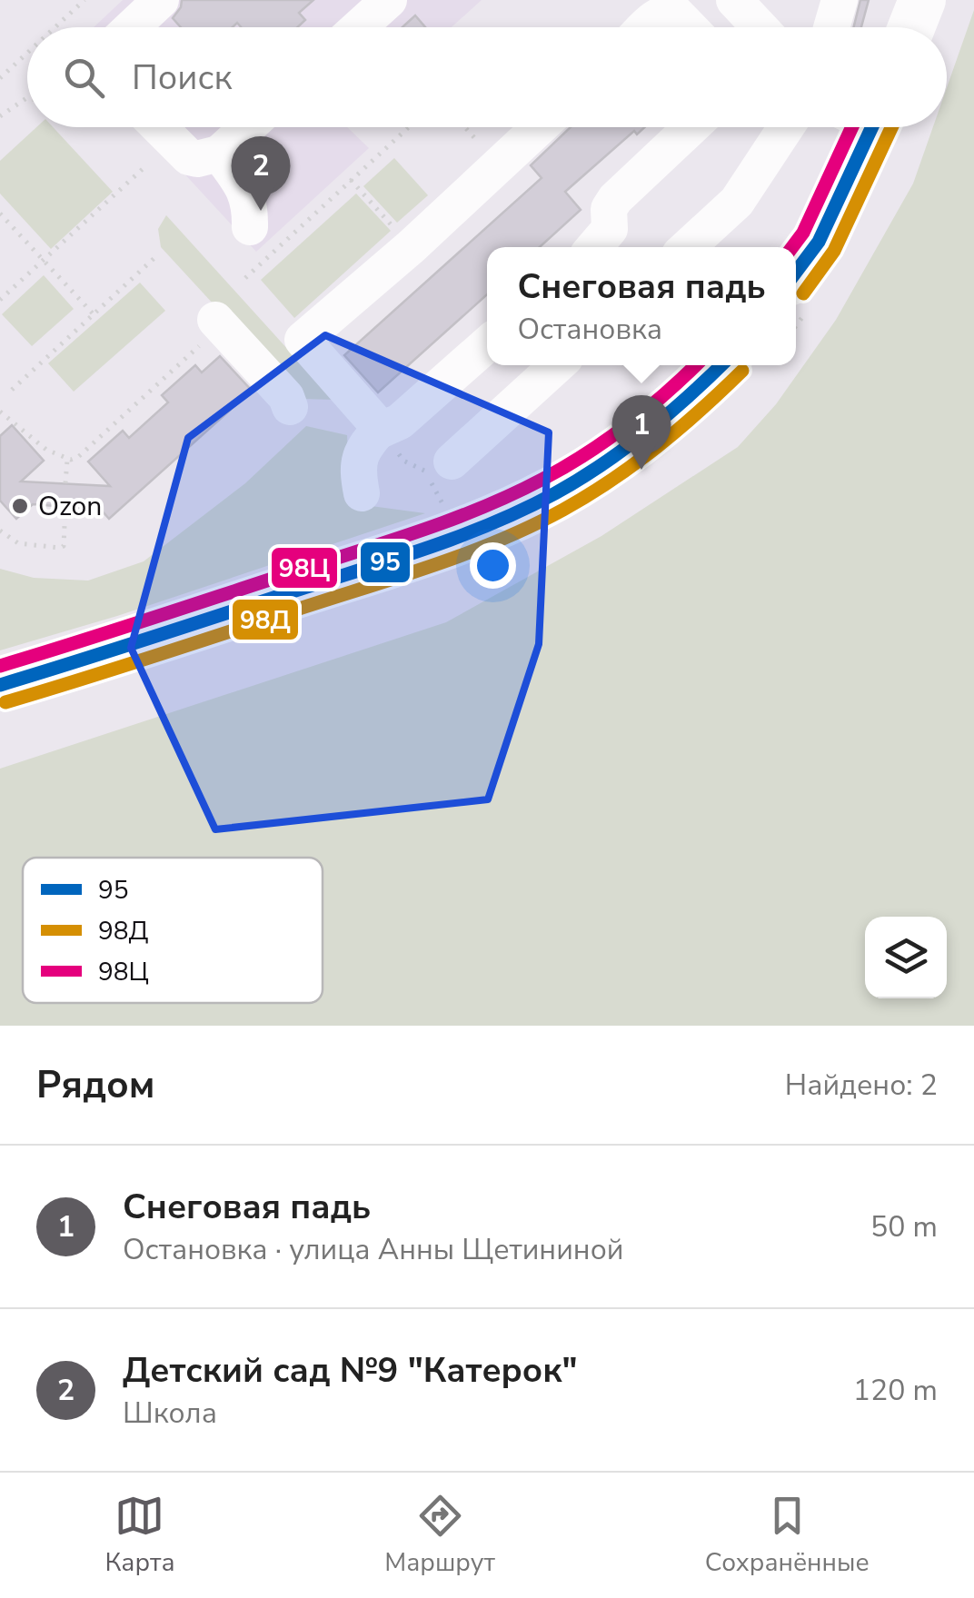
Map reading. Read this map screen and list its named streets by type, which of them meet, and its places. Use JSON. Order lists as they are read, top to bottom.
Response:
{
  "places": ["Ozon"],
  "lines": ["transit line 95", "transit line 98Д", "transit line 98Ц"],
  "legend": ["95", "98Д", "98Ц"],
  "page": {
    "search": "Поиск",
    "pins": ["2", "1"],
    "popup": ["Снеговая падь", "Остановка"],
    "heading": ["Рядом", "Найдено: 2"],
    "list": [
      {
        "mark": "1",
        "name": "Снеговая падь",
        "note": "Остановка · улица Анны Щетининой",
        "value": "50 m"
      },
      {
        "mark": "2",
        "name": "Детский сад №9 \"Катерок\"",
        "note": "Школа",
        "value": "120 m"
      }
    ],
    "nav": ["Карта", "Маршрут", "Сохранённые"]
  }
}
